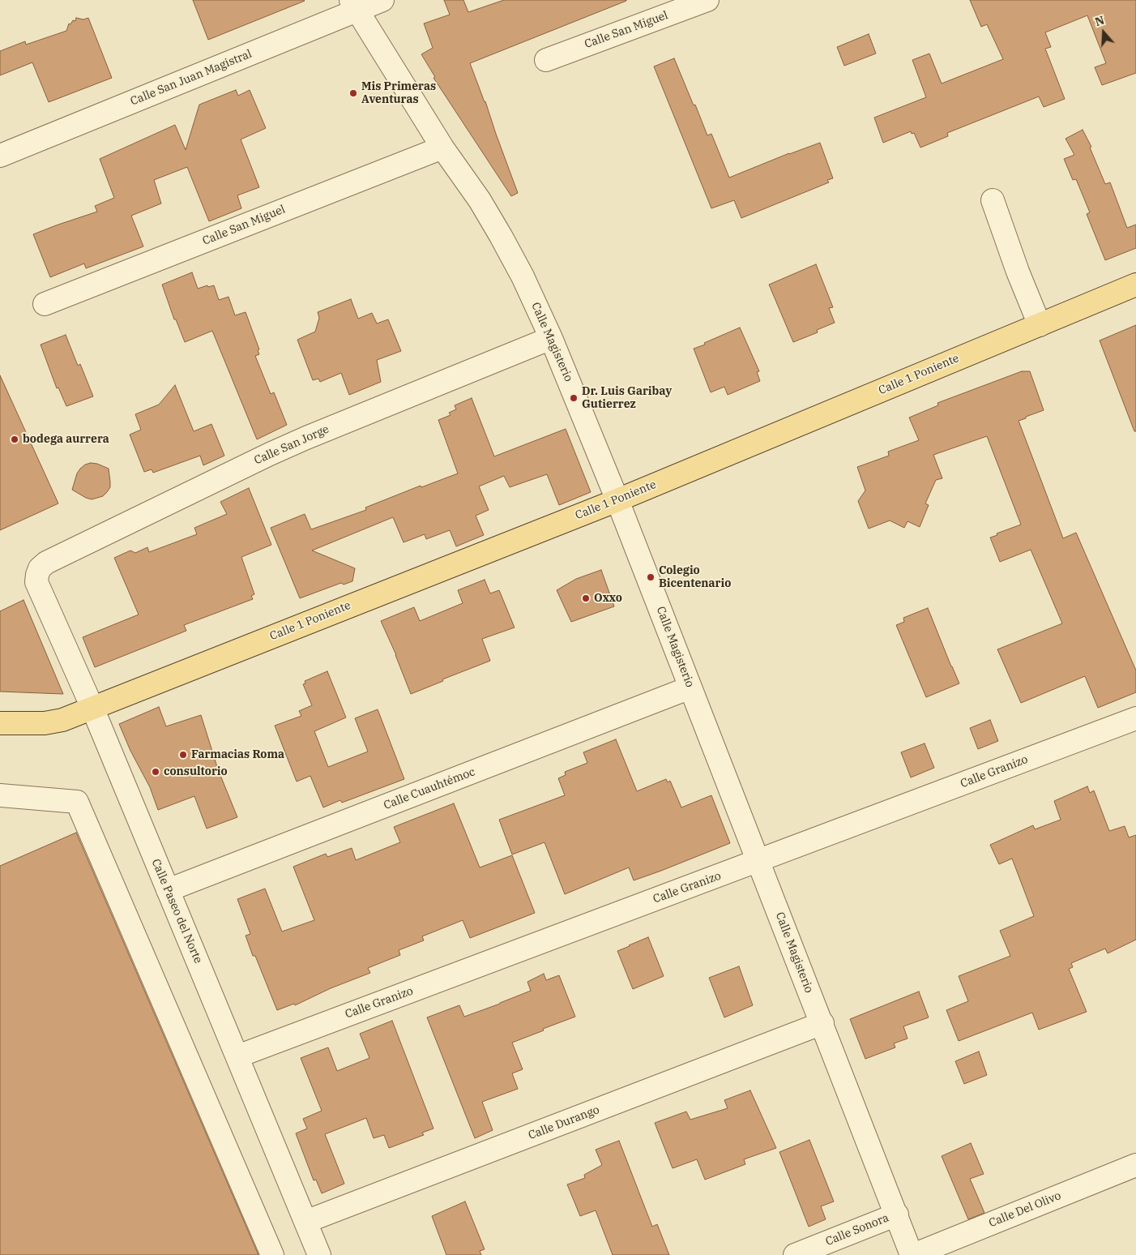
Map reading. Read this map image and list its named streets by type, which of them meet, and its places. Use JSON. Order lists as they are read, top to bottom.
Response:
{
  "streets": {
    "main road": ["Calle 1 Poniente"],
    "street": [
      "Calle San Miguel",
      "Calle San Juan Magistral",
      "Calle Magisterio",
      "Calle San Jorge",
      "Calle Granizo",
      "Calle Cuauhtémoc",
      "Calle Paseo del Norte",
      "Calle Durango",
      "Calle Del Olivo",
      "Calle Sonora"
    ]
  },
  "crossings": [
    ["Calle San Miguel", "Calle Magisterio"],
    ["Calle San Juan Magistral", "Calle Magisterio"],
    ["Calle Magisterio", "Calle 1 Poniente"],
    ["Calle Magisterio", "Calle San Jorge"],
    ["Calle Magisterio", "Calle Granizo"],
    ["Calle Magisterio", "Calle Cuauhtémoc"],
    ["Calle Magisterio", "Calle Durango"],
    ["Calle Magisterio", "Calle Del Olivo"],
    ["Calle Magisterio", "Calle Sonora"],
    ["Calle 1 Poniente", "Calle Paseo del Norte"],
    ["Calle San Jorge", "Calle Paseo del Norte"],
    ["Calle Granizo", "Calle Paseo del Norte"],
    ["Calle Cuauhtémoc", "Calle Paseo del Norte"],
    ["Calle Paseo del Norte", "Calle Durango"]
  ],
  "places": [
    "Mis Primeras Aventuras",
    "Dr. Luis Garibay Gutierrez",
    "bodega aurrera",
    "Colegio Bicentenario",
    "Oxxo",
    "Farmacias Roma",
    "consultorio"
  ],
  "north": "top"
}
